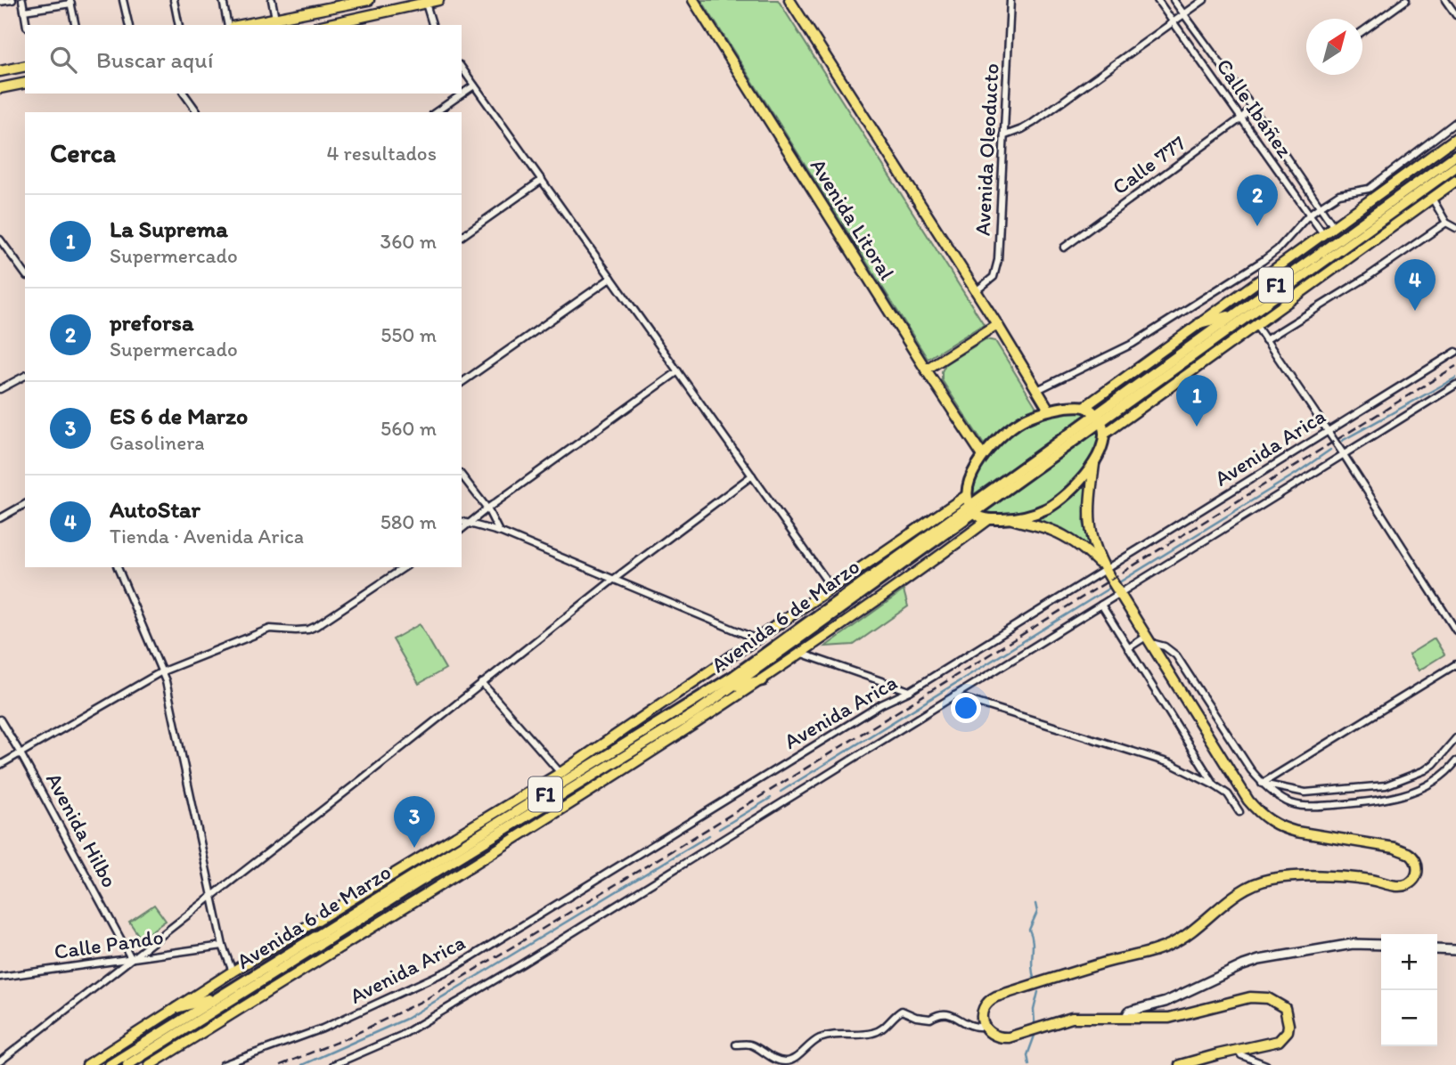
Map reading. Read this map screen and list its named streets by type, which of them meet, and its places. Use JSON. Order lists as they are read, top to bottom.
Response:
{
  "streets": {
    "highway": ["F1", "Avenida 6 de Marzo"],
    "main road": ["Avenida Litoral"],
    "street": [
      "Calle Ibáñez",
      "Avenida Oleoducto",
      "Calle 777",
      "Avenida Arica",
      "Avenida Hilbo",
      "Calle Pando"
    ]
  },
  "crossings": [
    ["Calle Ibáñez", "Calle 777"],
    ["Avenida Hilbo", "Calle Pando"]
  ],
  "north": "top right",
  "page": {
    "search": "Buscar aquí",
    "heading": ["Cerca", "4 resultados"],
    "pins": [
      "2",
      "4",
      "1",
      "3"
    ],
    "list": [
      {
        "mark": "1",
        "name": "La Suprema",
        "note": "Supermercado",
        "value": "360 m"
      },
      {
        "mark": "2",
        "name": "preforsa",
        "note": "Supermercado",
        "value": "550 m"
      },
      {
        "mark": "3",
        "name": "ES 6 de Marzo",
        "note": "Gasolinera",
        "value": "560 m"
      },
      {
        "mark": "4",
        "name": "AutoStar",
        "note": "Tienda · Avenida Arica",
        "value": "580 m"
      }
    ],
    "map_buttons": ["+", "−"]
  }
}
